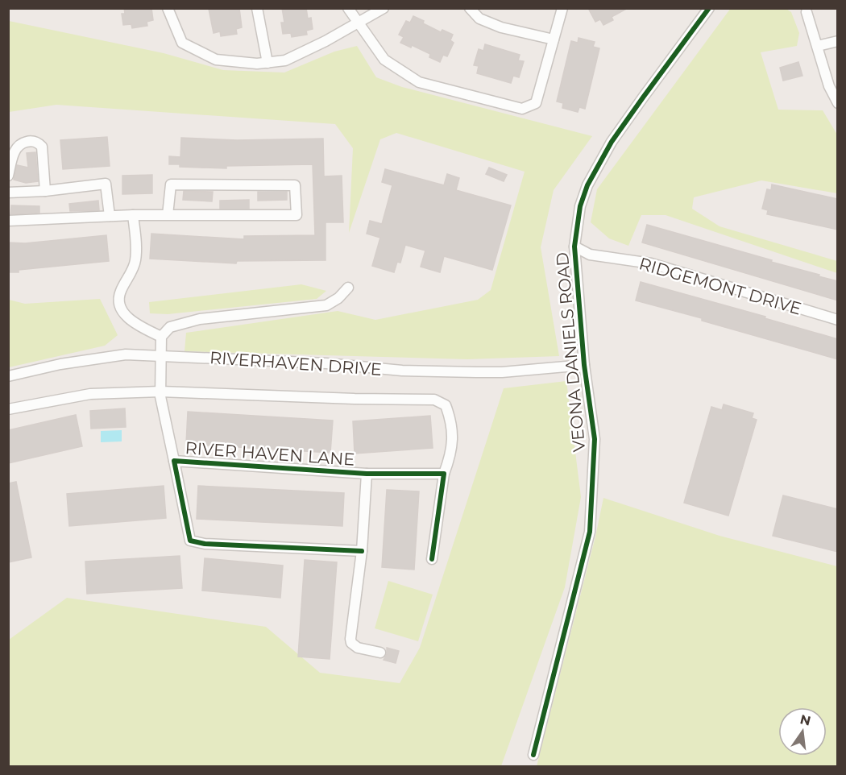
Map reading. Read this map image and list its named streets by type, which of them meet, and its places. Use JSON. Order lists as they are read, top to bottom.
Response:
{
  "streets": {
    "street": [
      "RIDGEMONT DRIVE",
      "VEONA DANIELS ROAD",
      "RIVERHAVEN DRIVE",
      "RIVER HAVEN LANE"
    ]
  },
  "crossings": [
    ["RIDGEMONT DRIVE", "VEONA DANIELS ROAD"],
    ["VEONA DANIELS ROAD", "RIVERHAVEN DRIVE"],
    ["RIVERHAVEN DRIVE", "RIVER HAVEN LANE"]
  ],
  "north": "top"
}
